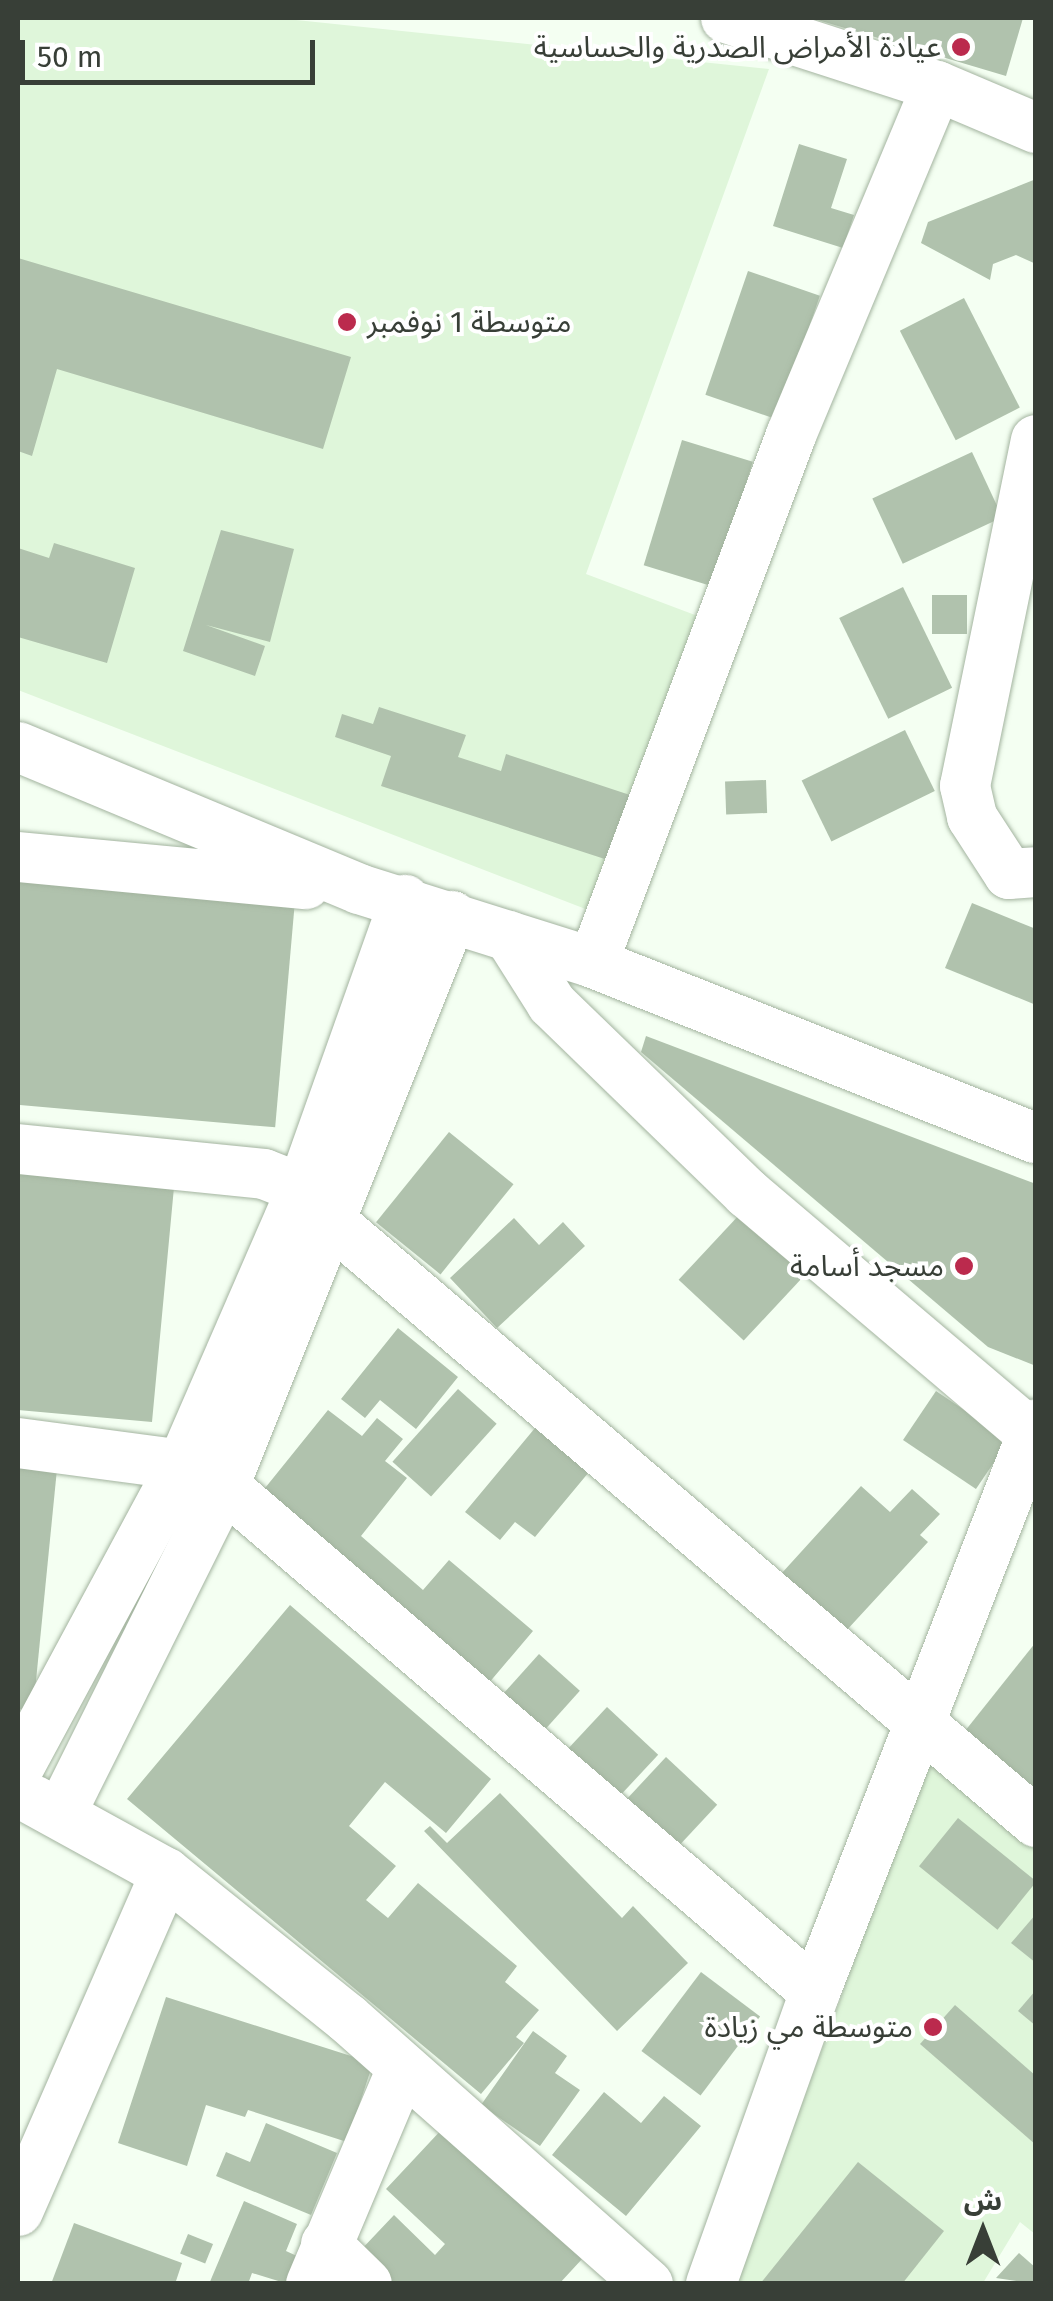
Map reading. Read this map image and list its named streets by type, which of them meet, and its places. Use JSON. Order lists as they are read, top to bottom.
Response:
{
  "places": [
    "عيادة الأمراض الصدرية والحساسية",
    "متوسطة 1 نوفمبر",
    "مسجد أسامة",
    "متوسطة مي زيادة"
  ],
  "scale_bar": "50 m",
  "north": "top"
}
